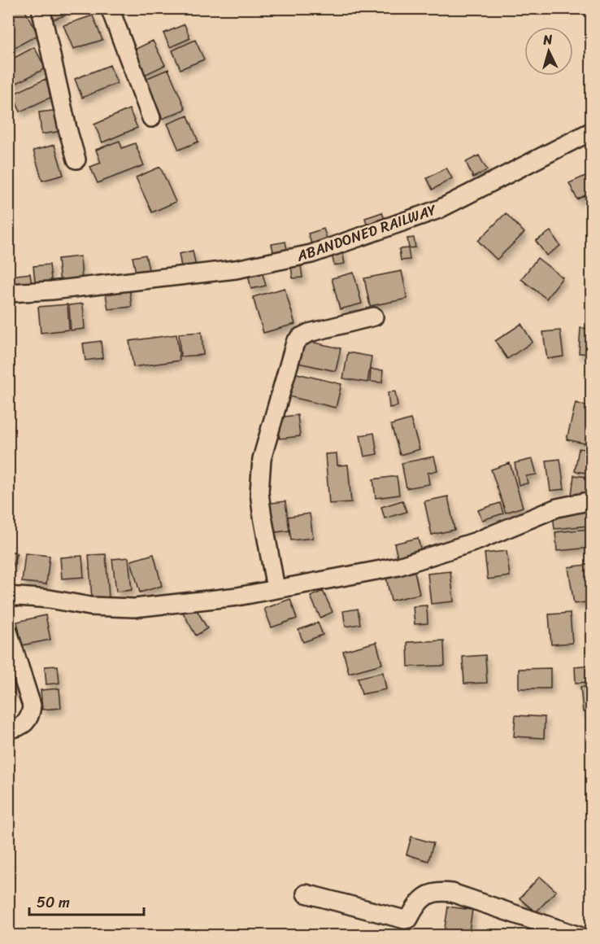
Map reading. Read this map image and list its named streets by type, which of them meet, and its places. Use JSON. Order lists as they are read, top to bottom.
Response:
{
  "streets": {
    "street": ["ABANDONED RAILWAY"]
  },
  "scale_bar": "50 m",
  "north": "top"
}
